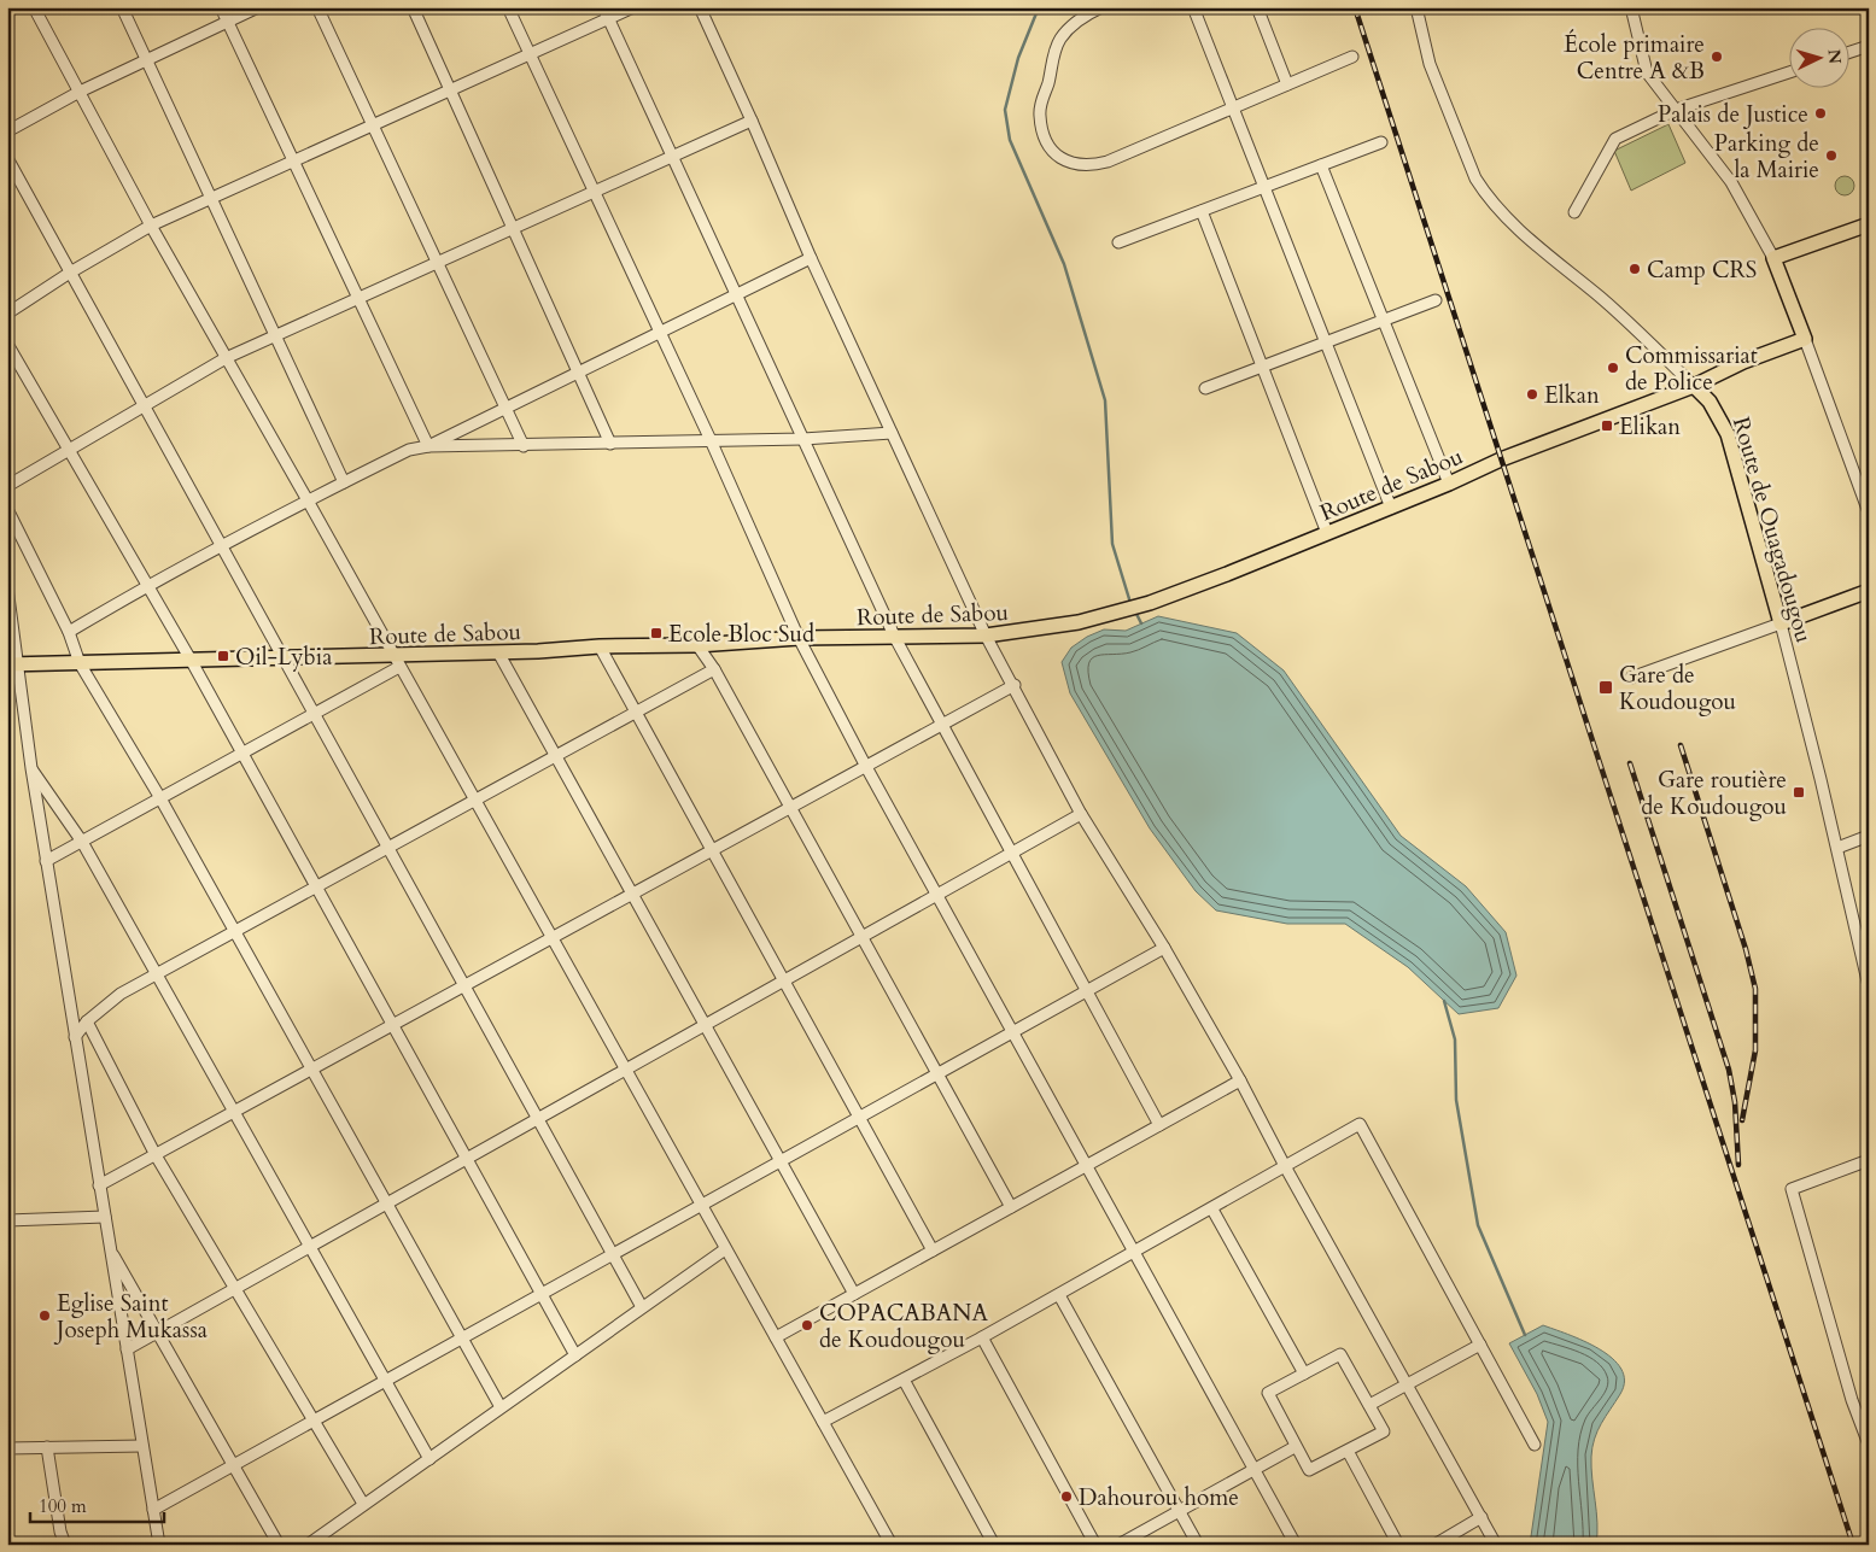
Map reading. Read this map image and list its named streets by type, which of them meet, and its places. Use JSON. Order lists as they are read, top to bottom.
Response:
{
  "streets": {
    "main road": ["Route de Sabou", "Route de Ouagadougou"]
  },
  "crossings": [
    ["Route de Sabou", "Route de Ouagadougou"]
  ],
  "places": {
    "other": [
      "École primaire Centre A &B",
      "Palais de Justice",
      "Parking de la Mairie",
      "Camp CRS",
      "Commissariat de Police",
      "Elkan",
      "Eglise Saint Joseph Mukassa",
      "COPACABANA de Koudougou",
      "Dahourou home"
    ],
    "transit": [
      "Elikan",
      "Ecole Bloc Sud",
      "Oil-Lybia",
      "Gare de Koudougou",
      "Gare routière de Koudougou"
    ]
  },
  "scale_bar": "100 m",
  "north": "right"
}
